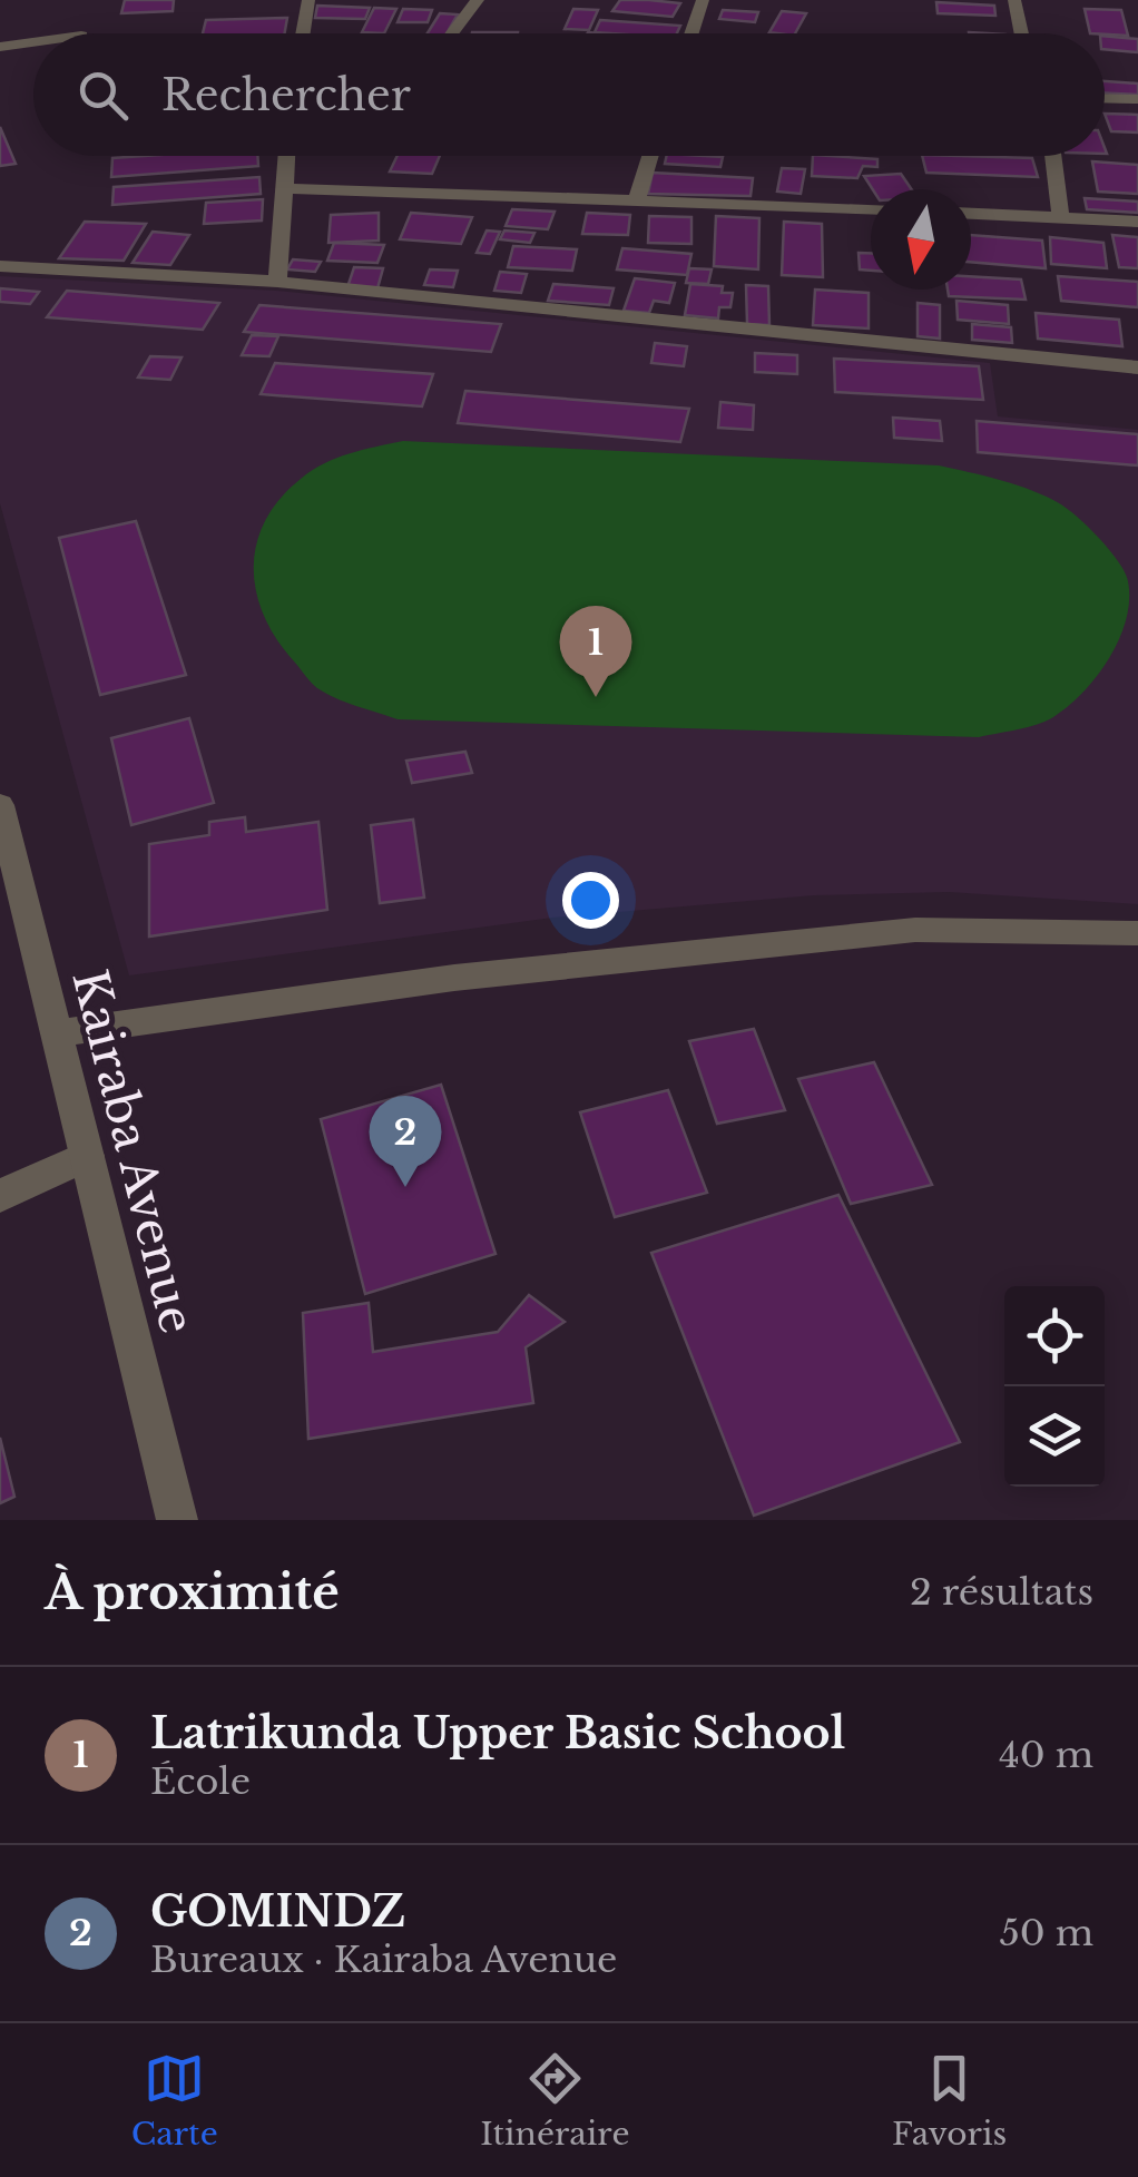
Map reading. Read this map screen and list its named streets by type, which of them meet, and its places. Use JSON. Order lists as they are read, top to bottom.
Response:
{
  "streets": {
    "street": ["Kairaba Avenue"]
  },
  "north": "bottom",
  "page": {
    "search": "Rechercher",
    "pins": ["1", "2"],
    "heading": ["À proximité", "2 résultats"],
    "list": [
      {
        "mark": "1",
        "name": "Latrikunda Upper Basic School",
        "note": "École",
        "value": "40 m"
      },
      {
        "mark": "2",
        "name": "GOMINDZ",
        "note": "Bureaux · Kairaba Avenue",
        "value": "50 m"
      }
    ],
    "nav": ["Carte", "Itinéraire", "Favoris"]
  }
}
